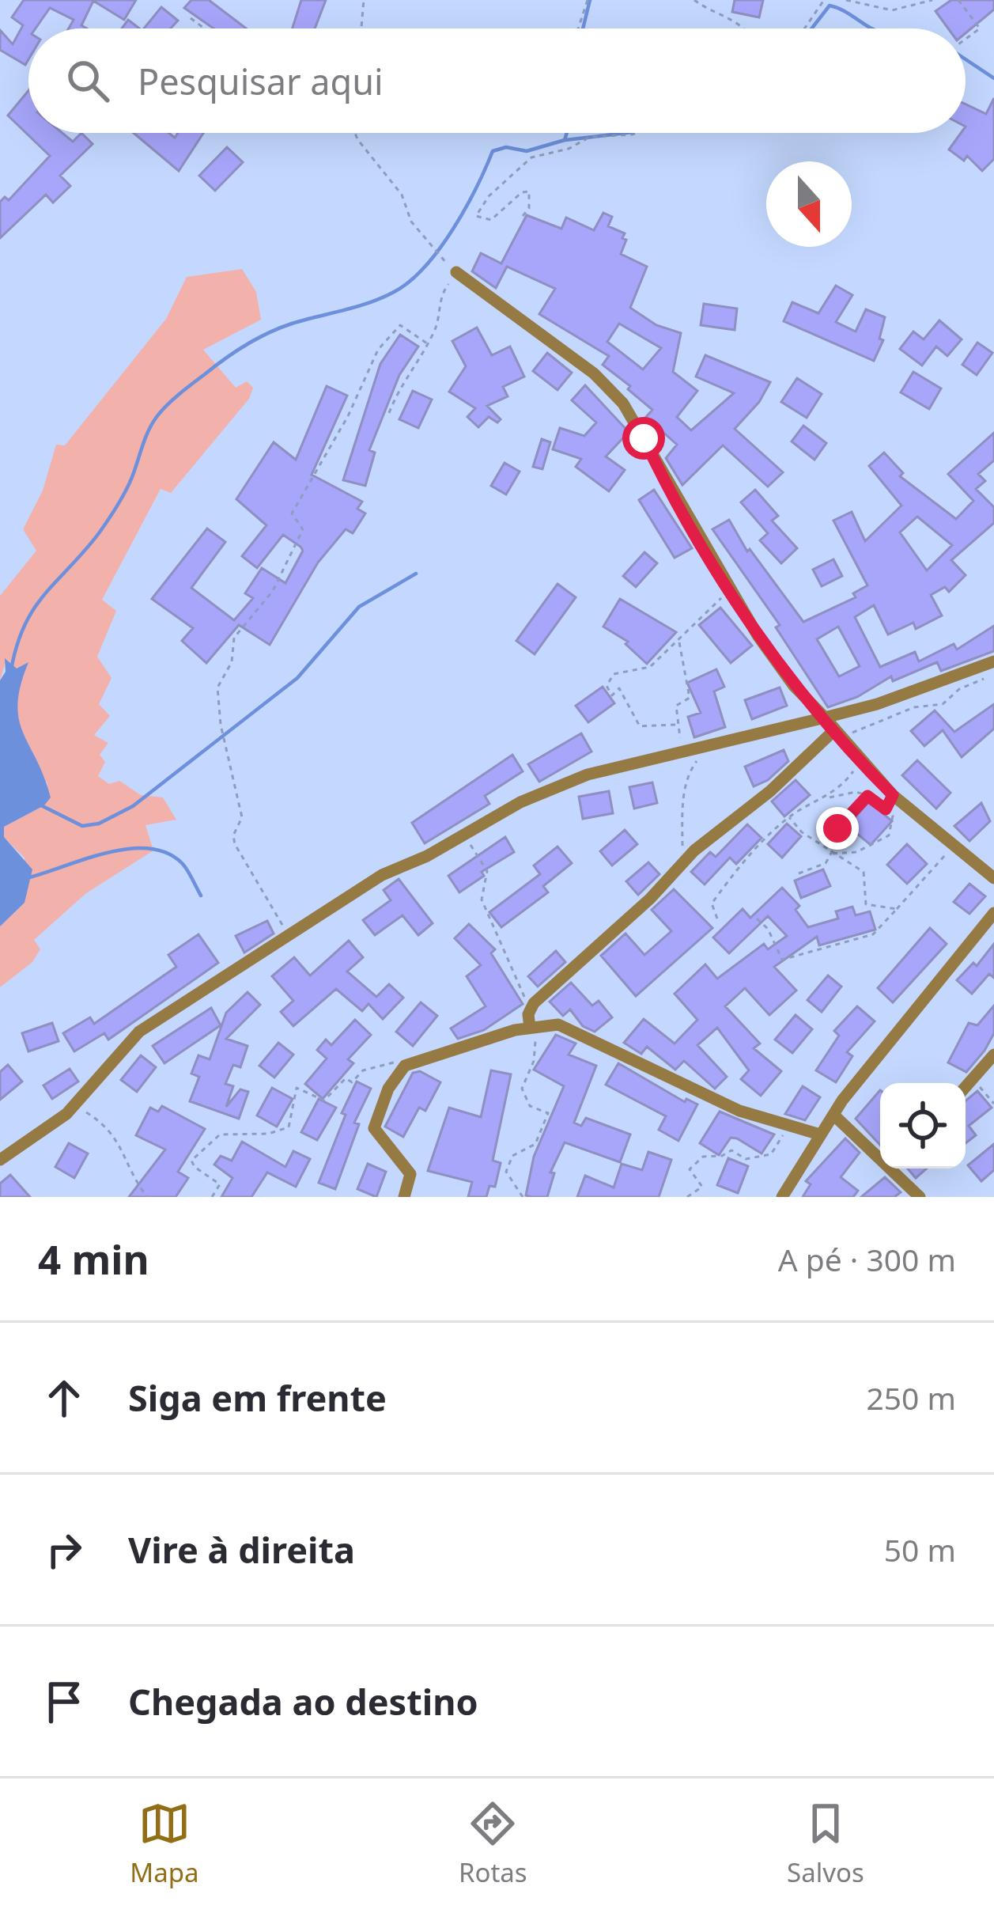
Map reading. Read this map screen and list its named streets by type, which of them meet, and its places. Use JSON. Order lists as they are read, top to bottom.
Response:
{
  "north": "bottom",
  "page": {
    "search": "Pesquisar aqui",
    "heading": ["4 min", "A pé · 300 m"],
    "list": [
      ["Siga em frente", "250 m"],
      ["Vire à direita", "50 m"],
      "Chegada ao destino"
    ],
    "nav": ["Mapa", "Rotas", "Salvos"]
  }
}
